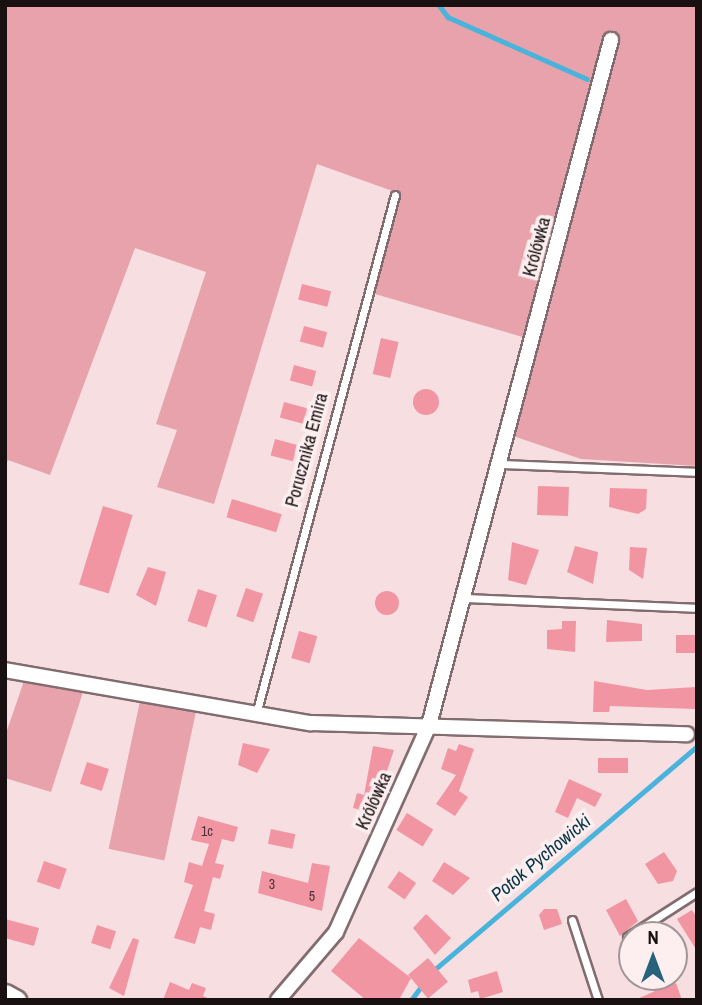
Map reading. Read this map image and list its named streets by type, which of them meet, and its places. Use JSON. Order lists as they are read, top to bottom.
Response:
{
  "streets": {
    "street": ["Królówka"],
    "lane": ["Porucznika Emira"]
  },
  "water": ["Potok Pychowicki"],
  "house_numbers": ["1c", "3", "5"],
  "north": "top"
}
